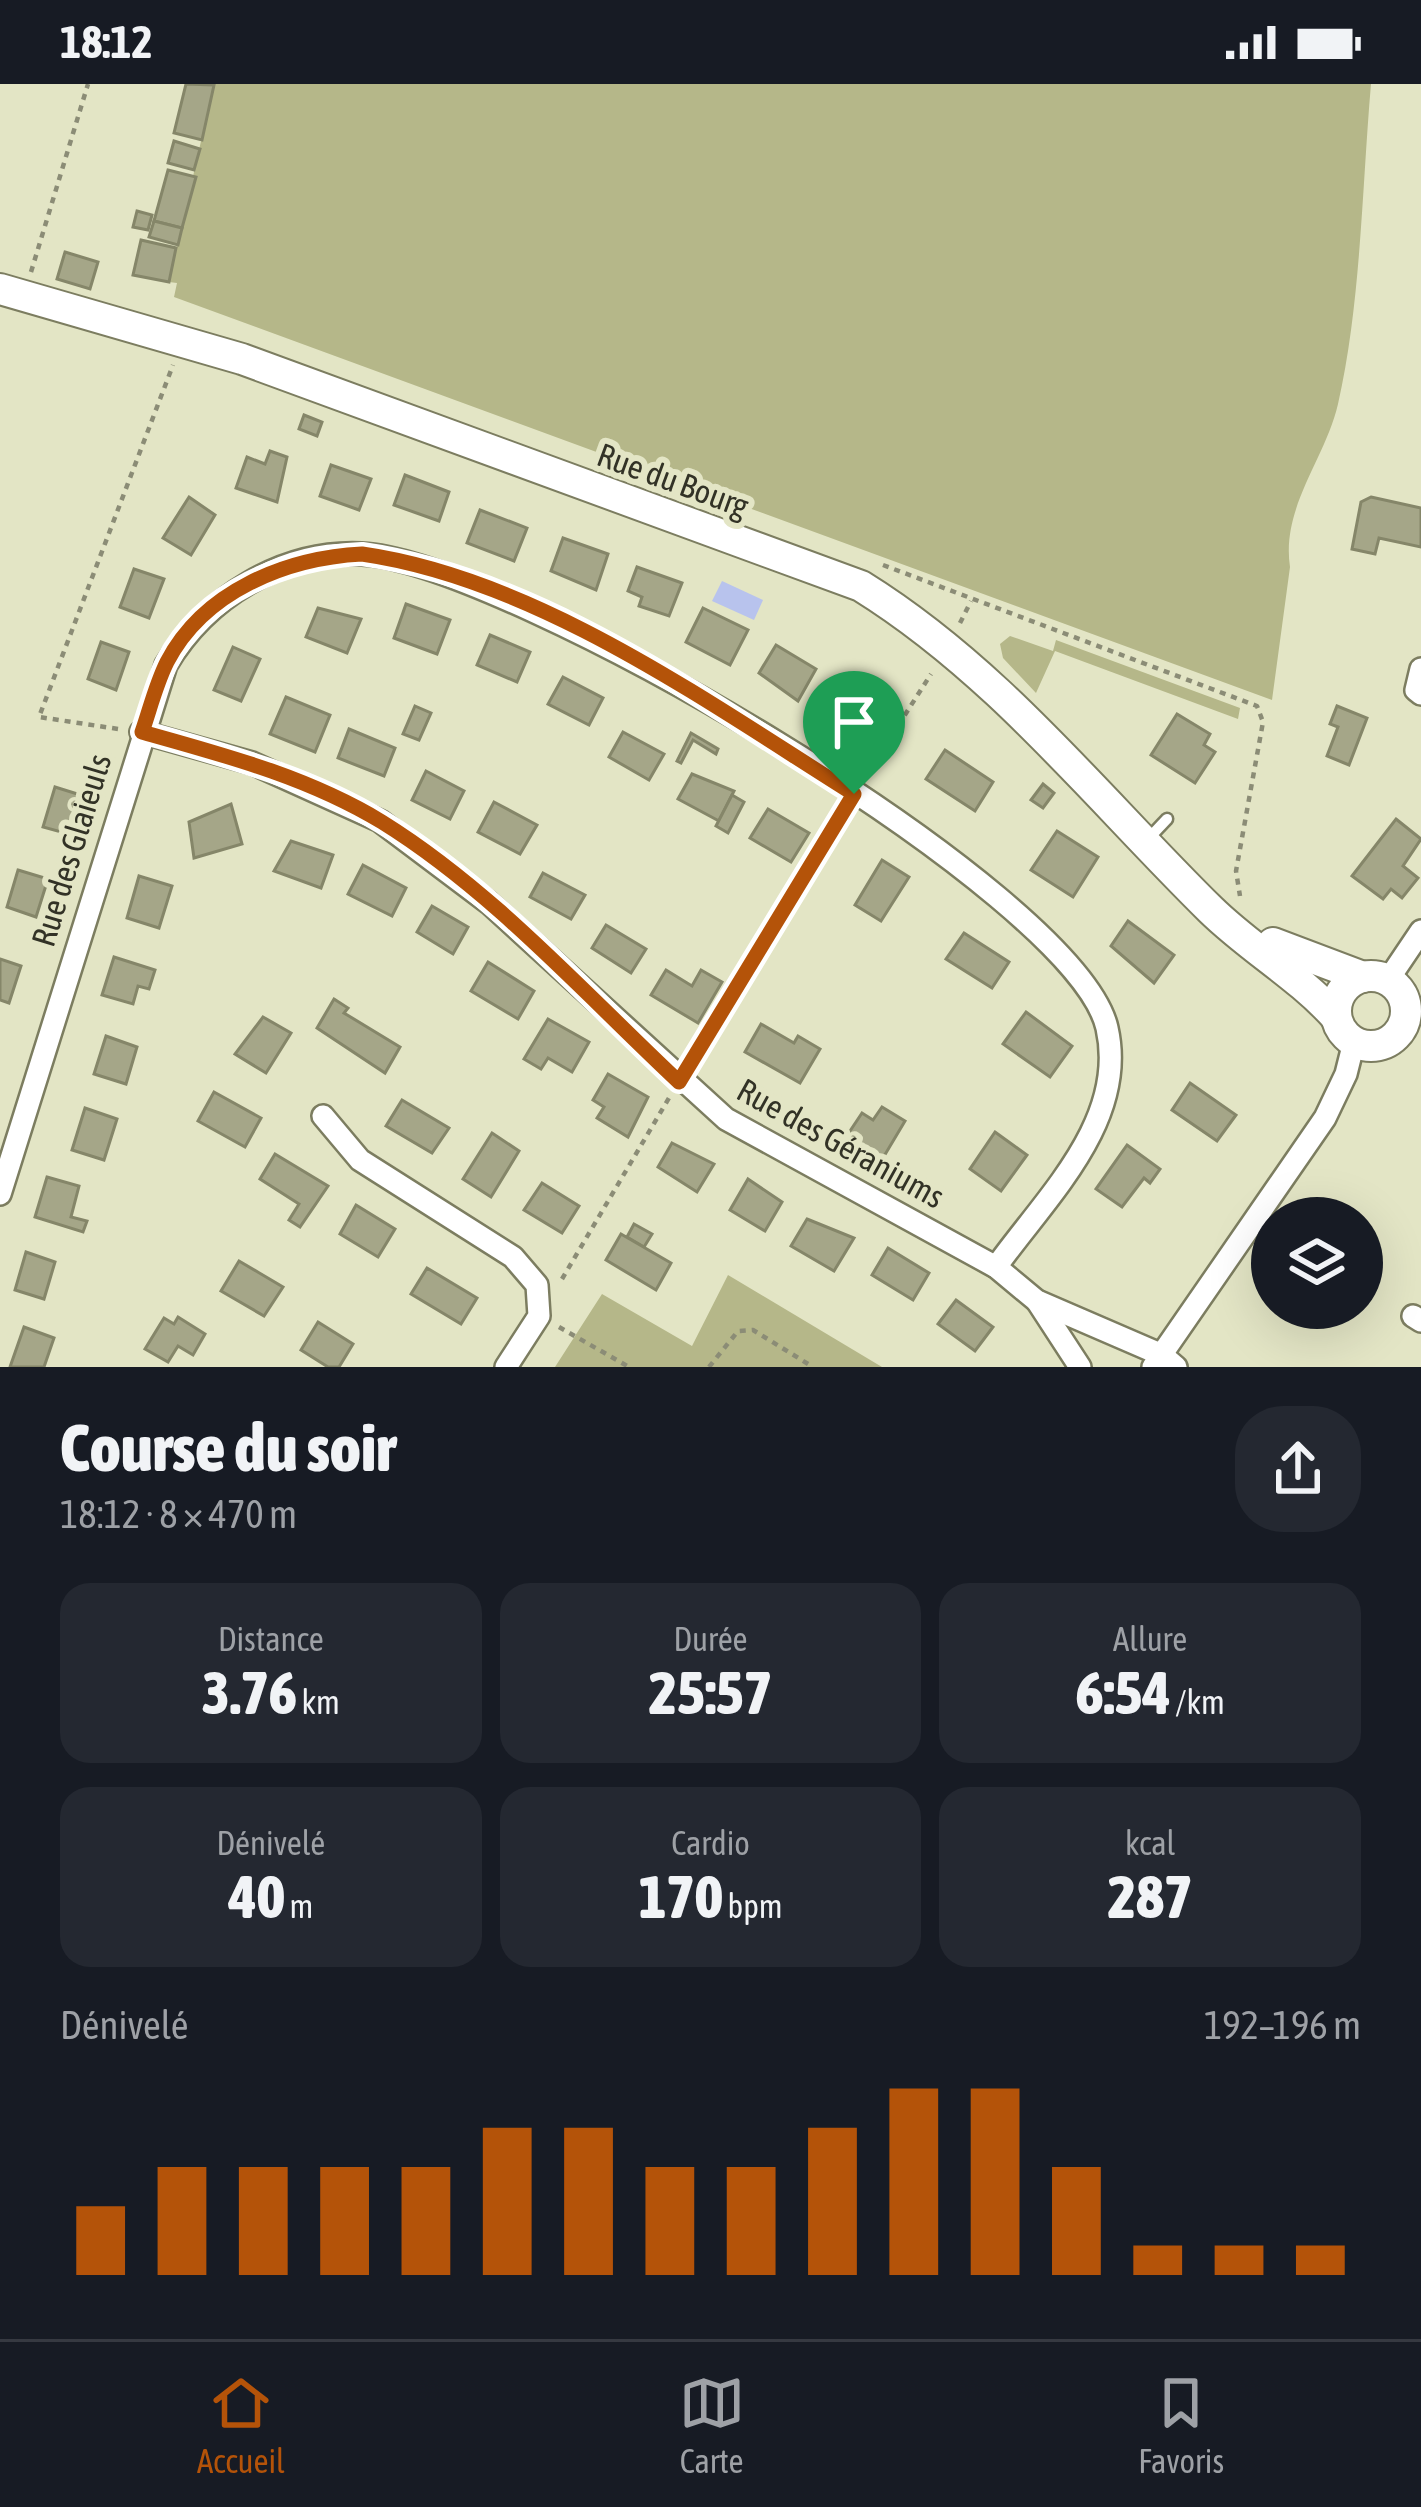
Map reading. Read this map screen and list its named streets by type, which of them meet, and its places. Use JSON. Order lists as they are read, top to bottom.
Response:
{
  "streets": {
    "street": ["Rue du Bourg", "Rue des Glaieuls", "Rue des Géraniums"]
  },
  "crossings": [
    ["Rue des Glaieuls", "Rue des Géraniums"]
  ],
  "page": {
    "status": "18:12",
    "heading": ["Course du soir", "18:12 · 8 × 470 m"],
    "stats": [
      ["Distance", "3.76 km"],
      ["Durée", "25:57"],
      ["Allure", "6:54 /km"],
      ["Dénivelé", "40 m"],
      ["Cardio", "170 bpm"],
      ["kcal", "287"]
    ],
    "chart": ["Dénivelé", "192–196 m"],
    "tabs": ["Accueil", "Carte", "Favoris"]
  }
}
